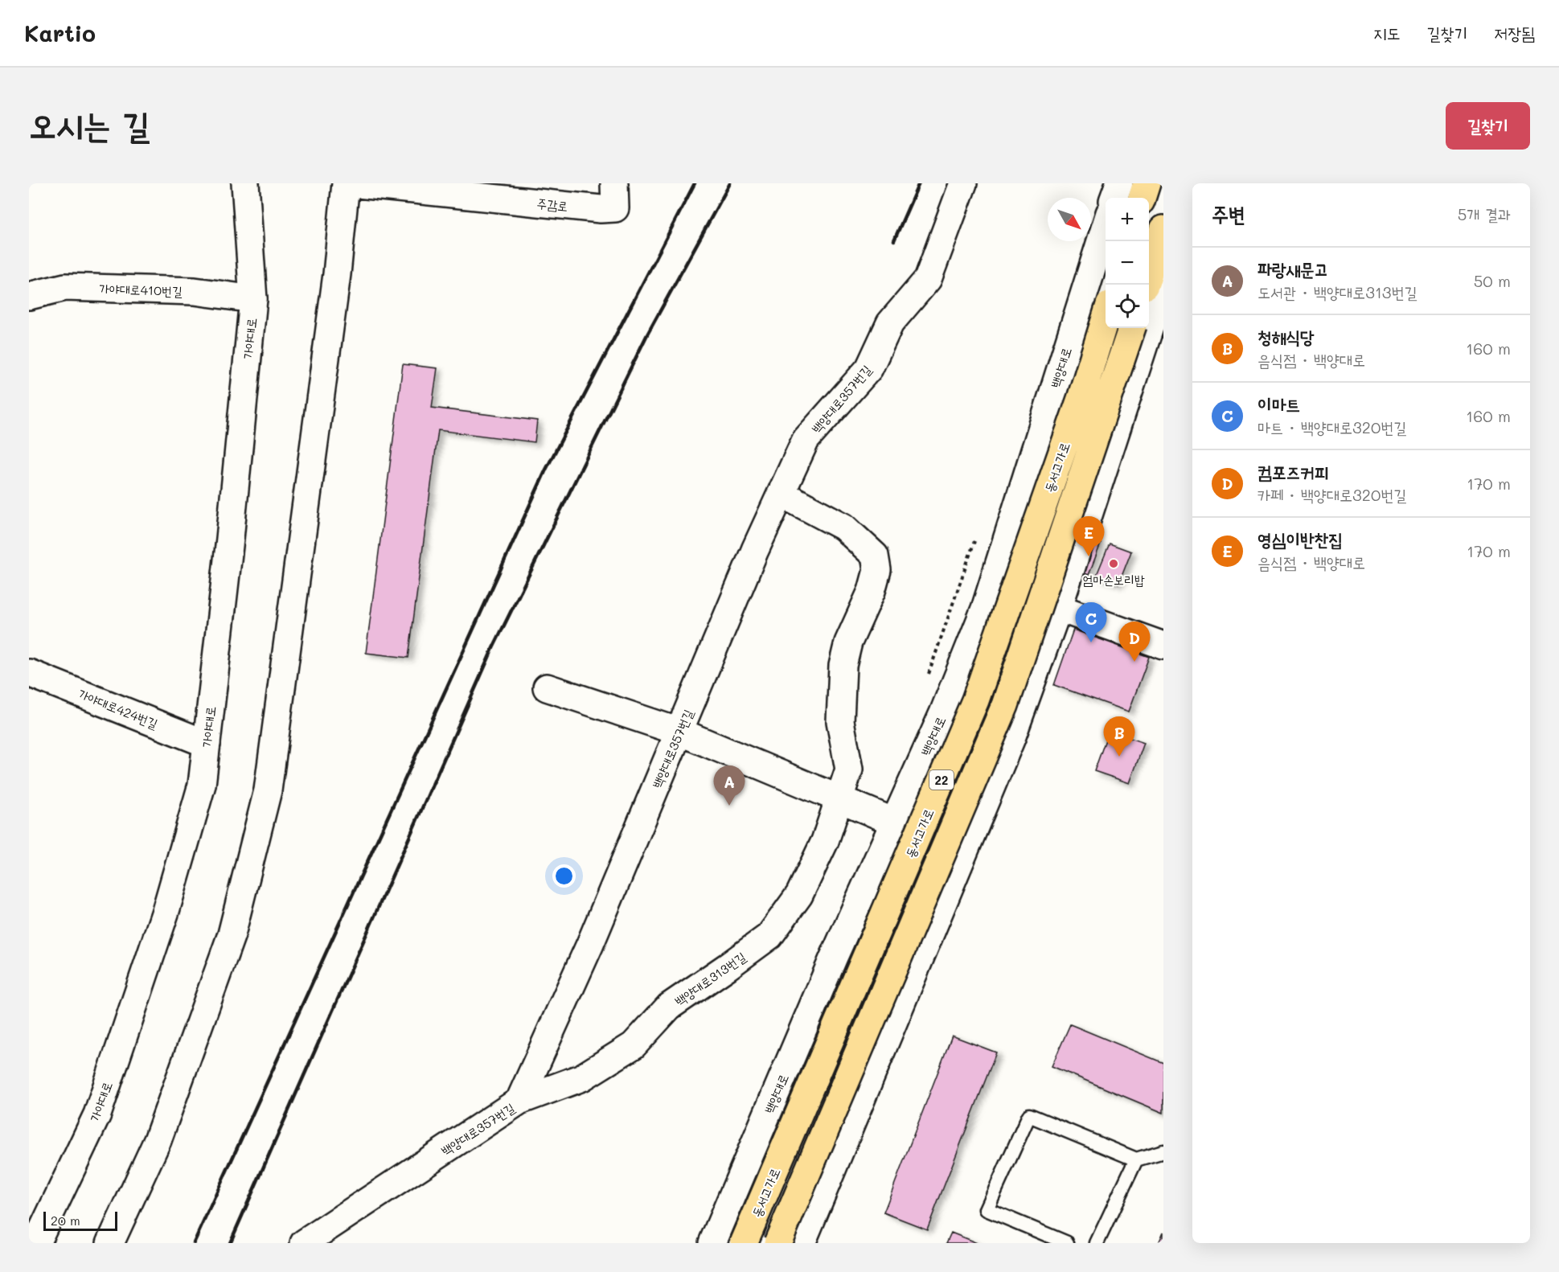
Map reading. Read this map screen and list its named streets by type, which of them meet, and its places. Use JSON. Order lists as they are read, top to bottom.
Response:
{
  "streets": {
    "highway": ["동서고가로", "22"],
    "main road": [
      "주감로",
      "가야대로410번길",
      "가야대로",
      "백양대로",
      "백양대로357번길",
      "가야대로424번길",
      "백양대로313번길"
    ]
  },
  "crossings": [
    ["가야대로410번길", "가야대로"],
    ["가야대로", "가야대로424번길"],
    ["백양대로357번길", "백양대로313번길"]
  ],
  "places": ["엄마손보리밥"],
  "scale_bar": "20 m",
  "north": "bottom right",
  "page": {
    "header": "Kartio",
    "nav": ["지도", "길찾기", "저장됨"],
    "title": "오시는 길",
    "buttons": "길찾기",
    "heading": ["주변", "5개 결과"],
    "map_buttons": ["+", "−"],
    "list": [
      {
        "mark": "A",
        "name": "파랑새문고",
        "note": "도서관 · 백양대로313번길",
        "value": "50 m"
      },
      {
        "mark": "B",
        "name": "청해식당",
        "note": "음식점 · 백양대로",
        "value": "160 m"
      },
      {
        "mark": "C",
        "name": "이마트",
        "note": "마트 · 백양대로320번길",
        "value": "160 m"
      },
      {
        "mark": "D",
        "name": "컴포즈커피",
        "note": "카페 · 백양대로320번길",
        "value": "170 m"
      },
      {
        "mark": "E",
        "name": "영심이반찬집",
        "note": "음식점 · 백양대로",
        "value": "170 m"
      }
    ],
    "pins": [
      "E",
      "C",
      "D",
      "B",
      "A"
    ],
    "scale": "20 m"
  }
}
